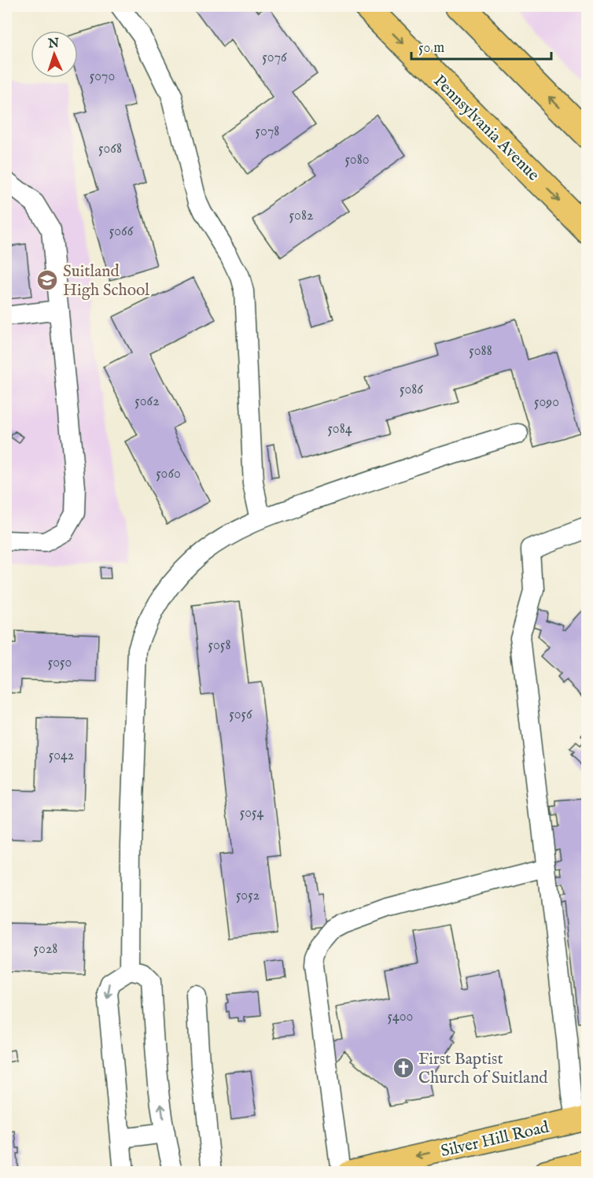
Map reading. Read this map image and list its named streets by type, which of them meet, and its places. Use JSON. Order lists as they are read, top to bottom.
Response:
{
  "streets": {
    "highway": ["Pennsylvania Avenue"],
    "main road": ["Silver Hill Road"]
  },
  "one_way": ["Silver Hill Road"],
  "places": {
    "school or university": ["Suitland High School"],
    "church": ["First Baptist Church of Suitland"]
  },
  "house_numbers": [
    "5076",
    "5070",
    "5078",
    "5068",
    "5080",
    "5082",
    "5066",
    "5088",
    "5086",
    "5062",
    "5090",
    "5084",
    "5060",
    "5058",
    "5050",
    "5056",
    "5042",
    "5054",
    "5052",
    "5028",
    "5400"
  ],
  "scale_bar": "50 m",
  "north": "top"
}
